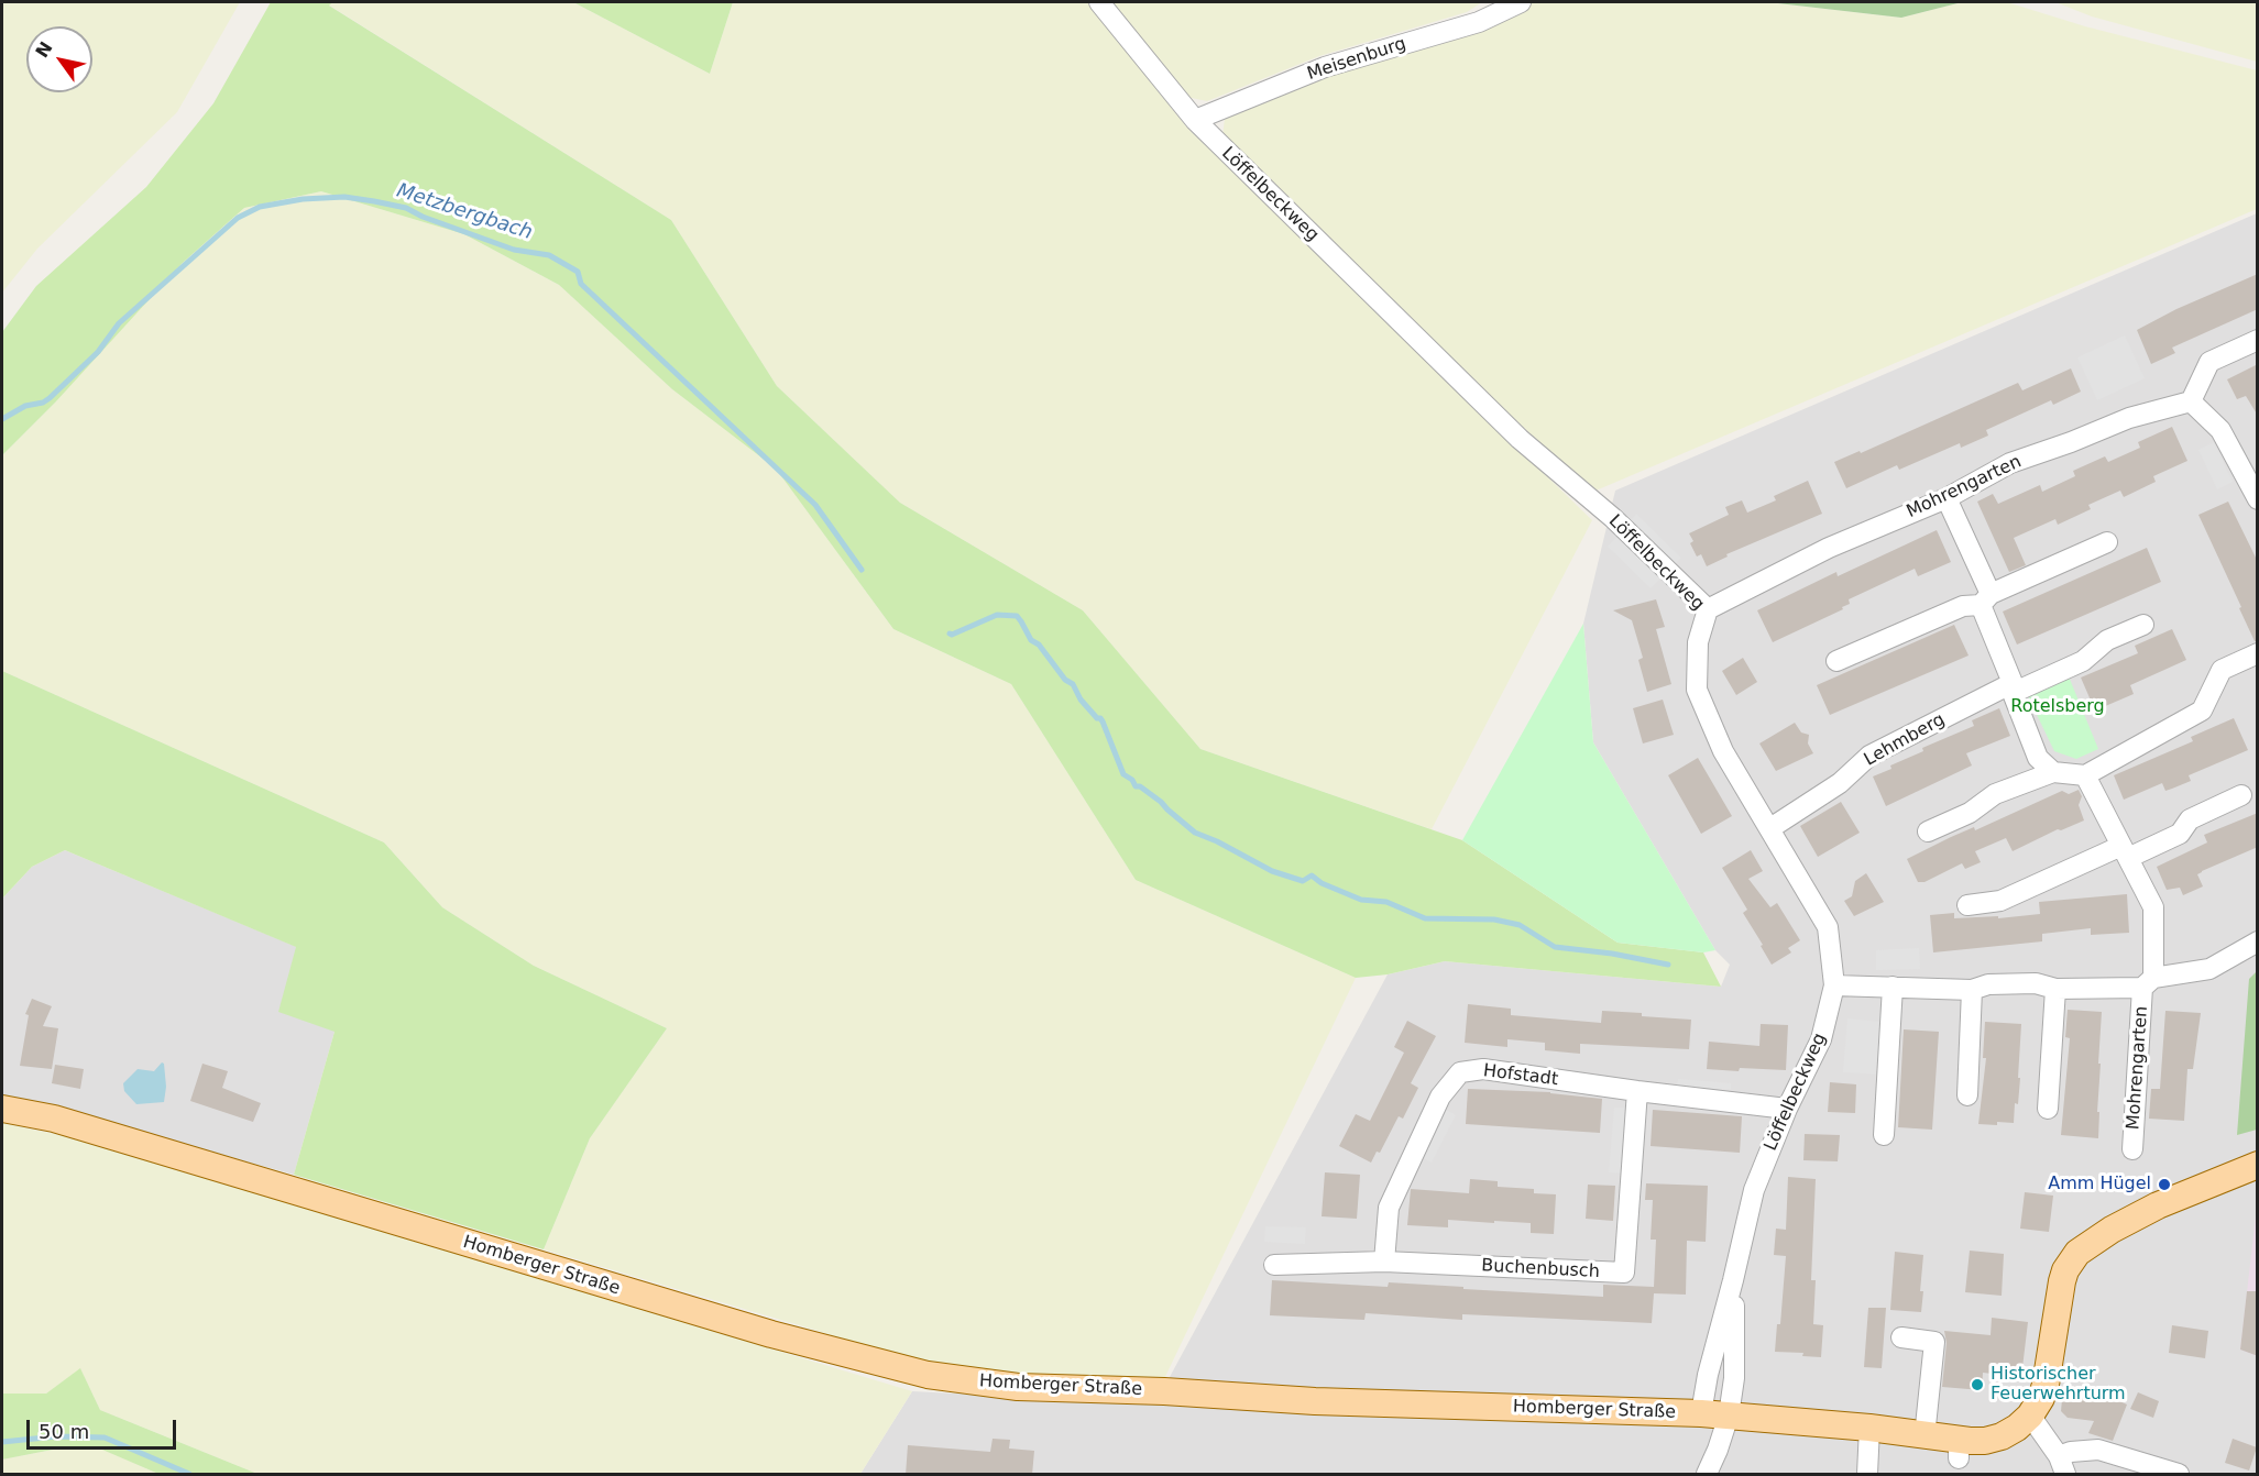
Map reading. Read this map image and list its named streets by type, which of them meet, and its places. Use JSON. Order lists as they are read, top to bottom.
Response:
{
  "streets": {
    "main road": ["Homberger Straße"],
    "street": [
      "Meisenburg",
      "Löffelbeckweg",
      "Mohrengarten",
      "Lehmberg",
      "Hofstadt",
      "Buchenbusch"
    ]
  },
  "crossings": [
    ["Meisenburg", "Löffelbeckweg"],
    ["Löffelbeckweg", "Mohrengarten"],
    ["Löffelbeckweg", "Lehmberg"],
    ["Löffelbeckweg", "Hofstadt"],
    ["Löffelbeckweg", "Homberger Straße"],
    ["Hofstadt", "Buchenbusch"]
  ],
  "water": ["Metzbergbach"],
  "parks": ["Rotelsberg"],
  "places": ["Amm Hügel", "Historischer Feuerwehrturm"],
  "scale_bar": "50 m",
  "north": "top left"
}
